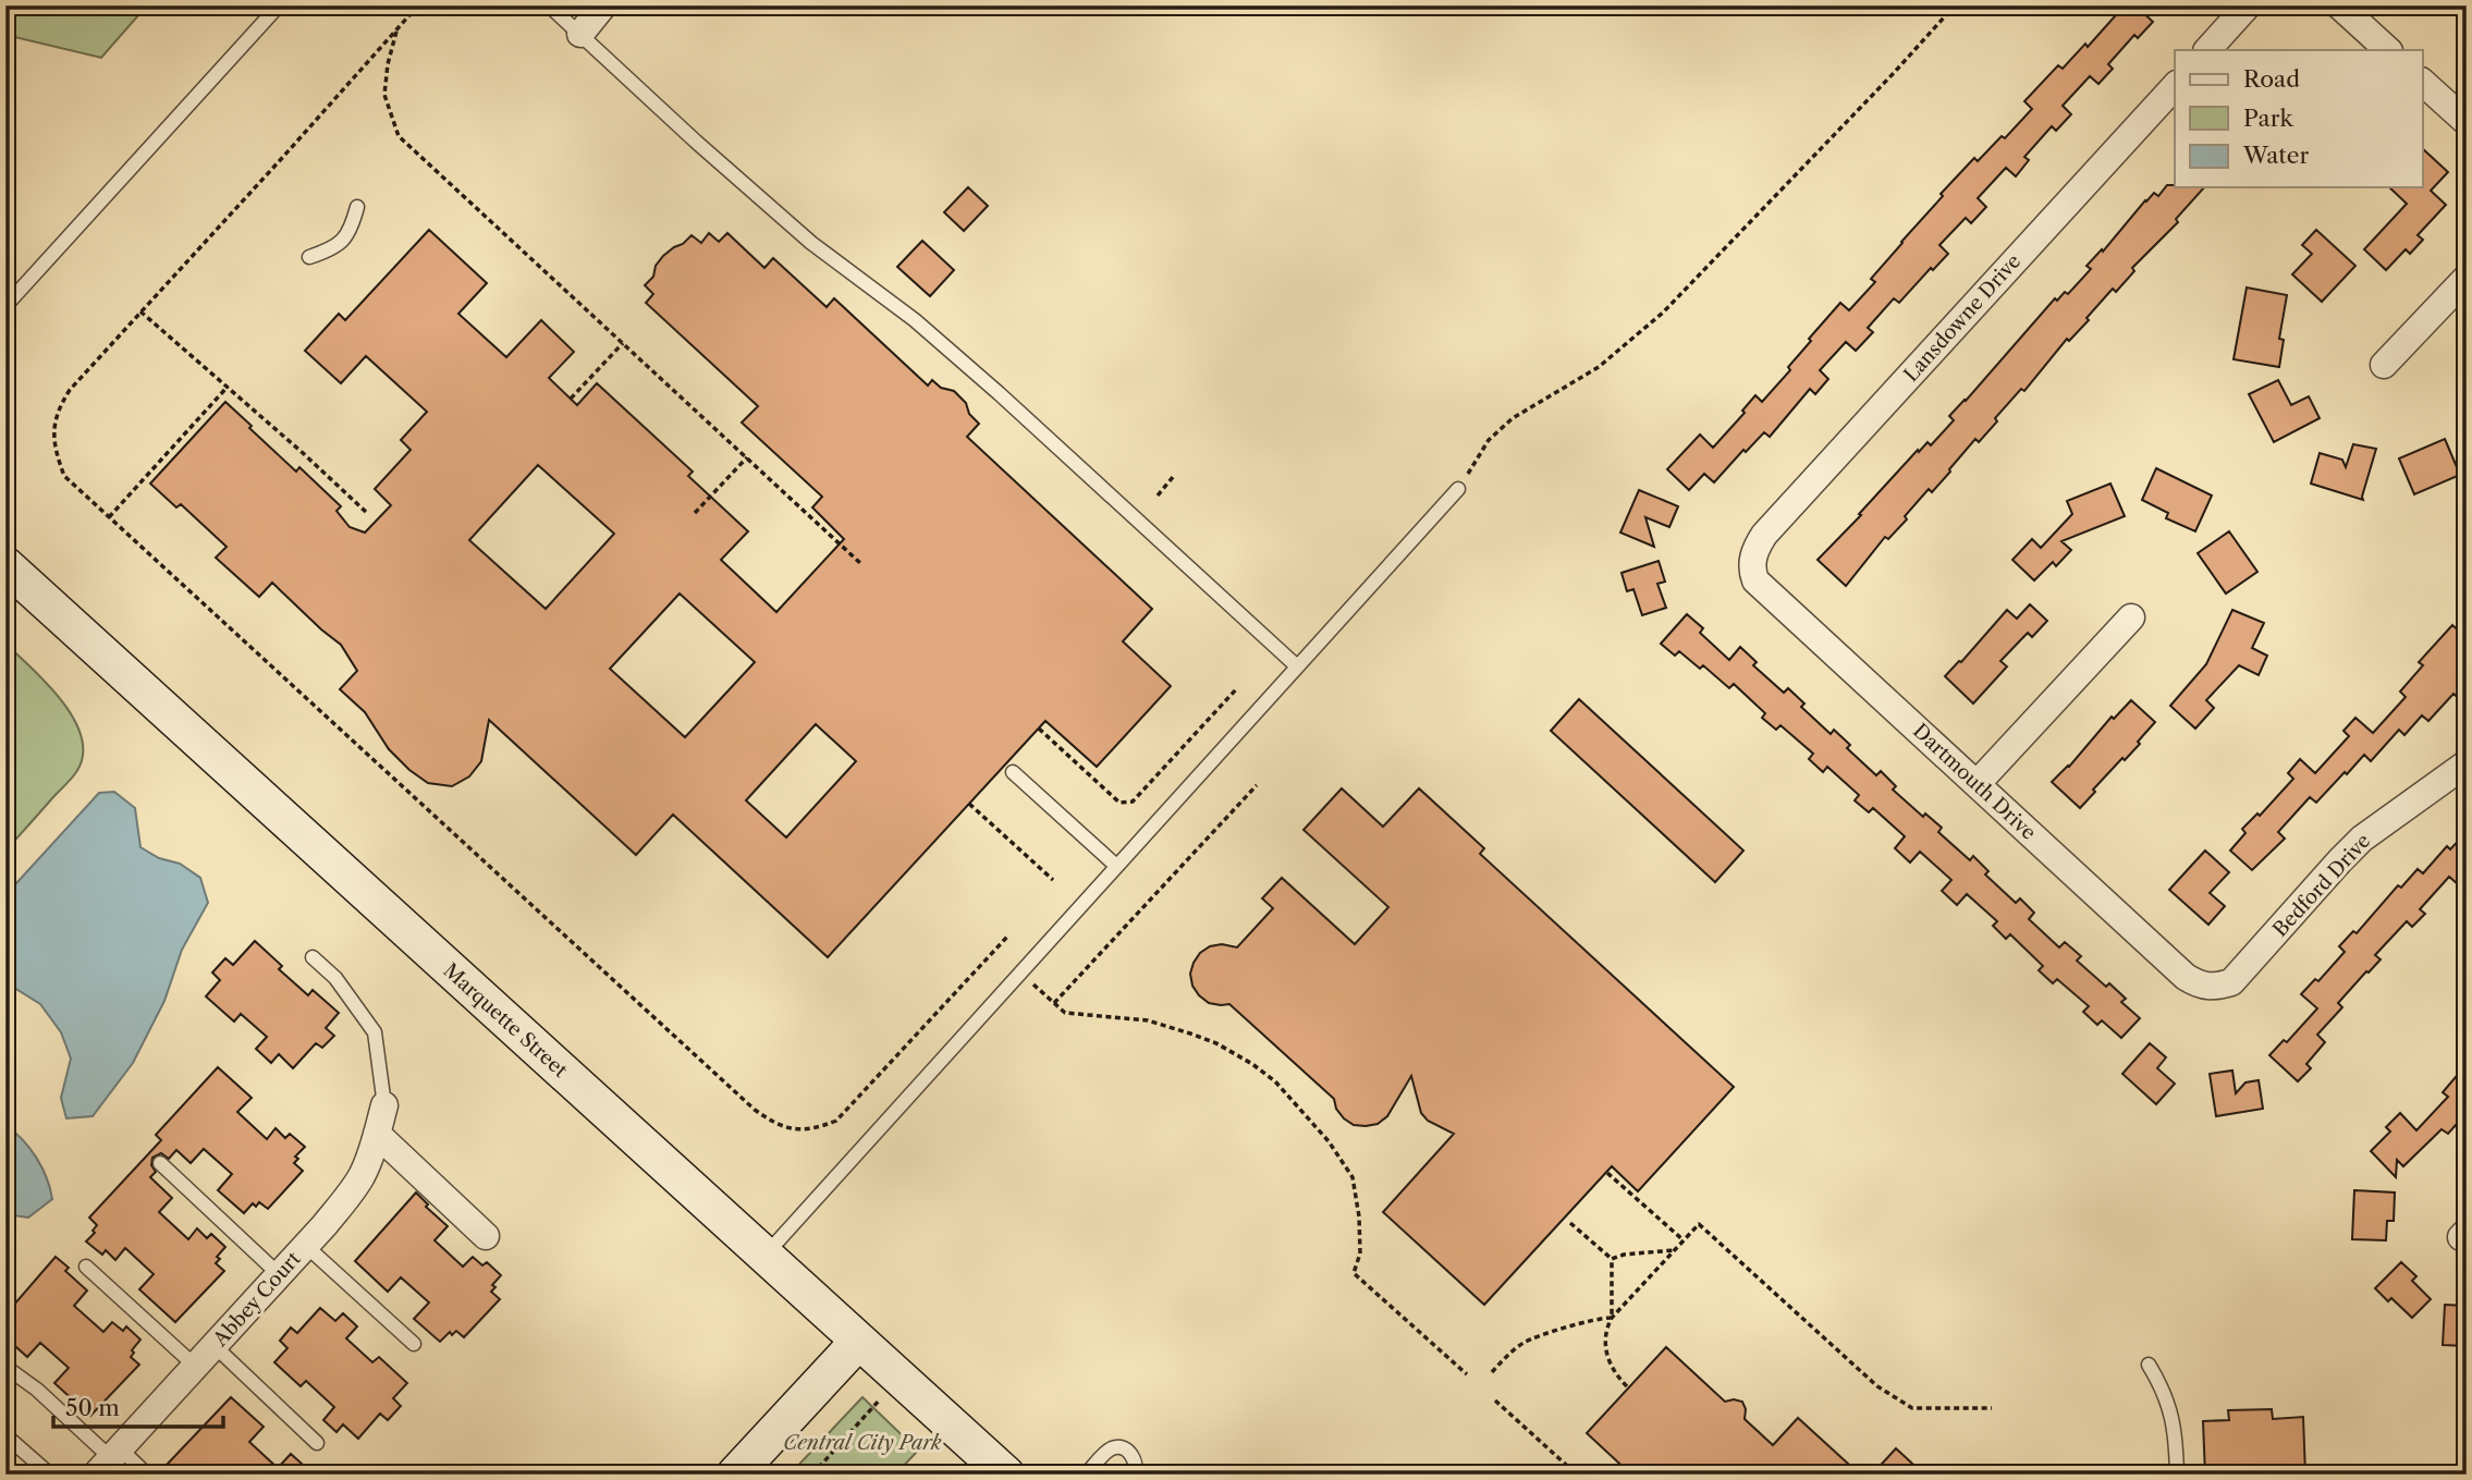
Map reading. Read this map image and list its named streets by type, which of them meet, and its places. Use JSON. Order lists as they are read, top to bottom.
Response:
{
  "streets": {
    "street": [
      "Lansdowne Drive",
      "Dartmouth Drive",
      "Bedford Drive",
      "Marquette Street",
      "Abbey Court"
    ]
  },
  "crossings": [
    ["Lansdowne Drive", "Dartmouth Drive"],
    ["Dartmouth Drive", "Bedford Drive"]
  ],
  "parks": ["Central City Park"],
  "legend": ["Road", "Park", "Water"],
  "scale_bar": "50 m"
}
